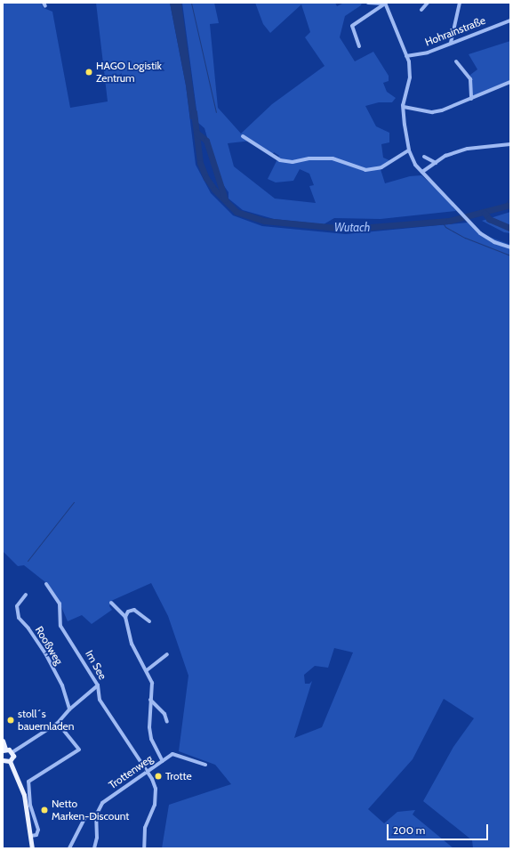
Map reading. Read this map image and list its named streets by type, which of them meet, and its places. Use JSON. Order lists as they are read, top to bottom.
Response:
{
  "streets": {
    "street": [
      "Hohrainstraße",
      "Rooßweg",
      "Im See",
      "Trottenweg"
    ]
  },
  "crossings": [
    ["Im See", "Trottenweg"]
  ],
  "water": ["Wutach"],
  "places": [
    "HAGO Logistik Zentrum",
    "stoll´s bauernladen",
    "Trotte",
    "Netto Marken-Discount"
  ],
  "scale_bar": "200 m"
}
